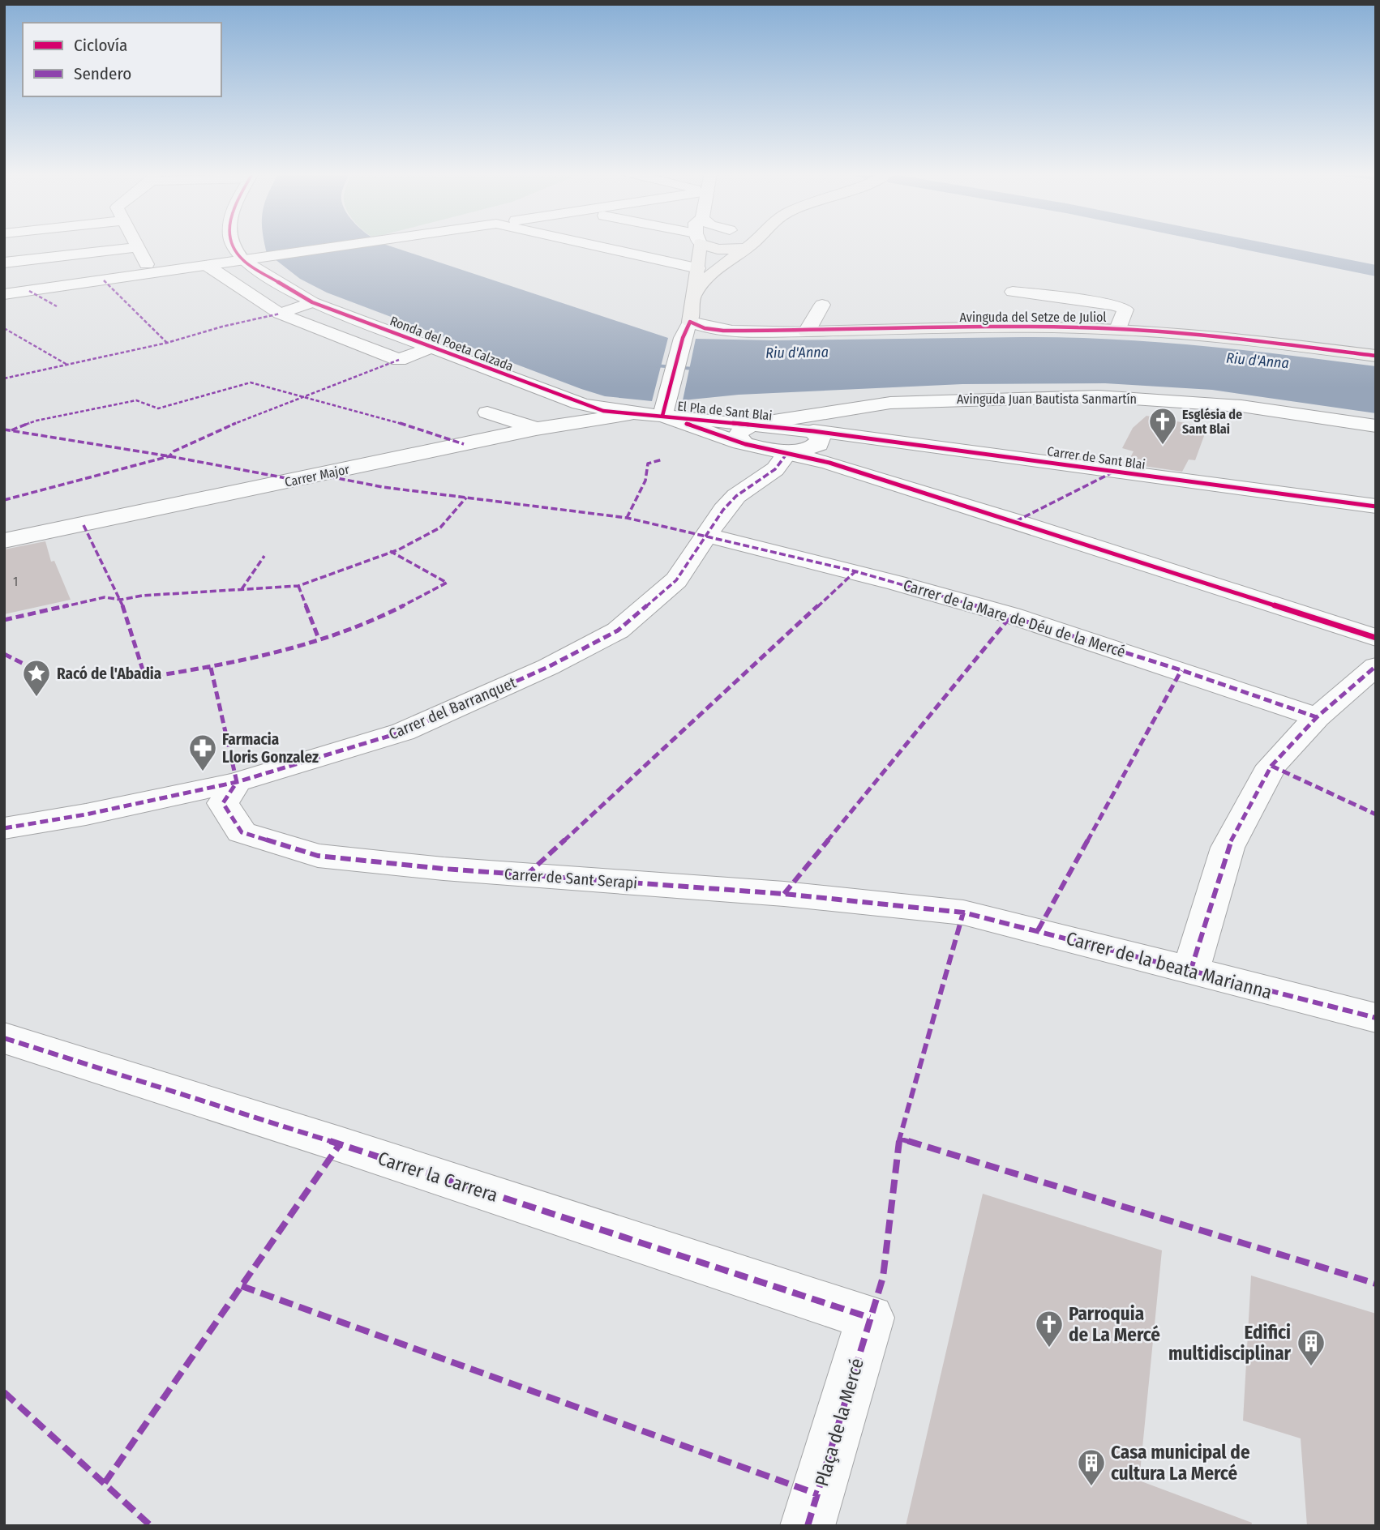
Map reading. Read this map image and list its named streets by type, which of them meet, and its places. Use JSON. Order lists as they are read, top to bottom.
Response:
{
  "streets": {
    "main road": ["Avinguda del Setze de Juliol"],
    "street": [
      "Ronda del Poeta Calzada",
      "Avinguda Juan Bautista Sanmartín",
      "El Pla de Sant Blai",
      "Carrer de Sant Blai",
      "Carrer Major",
      "Carrer de la Mare de Déu de la Mercé",
      "Carrer del Barranquet",
      "Carrer de Sant Serapi",
      "Carrer de la beata Marianna",
      "Carrer la Carrera",
      "Plaça de la Mercé"
    ]
  },
  "crossings": [
    ["Ronda del Poeta Calzada", "El Pla de Sant Blai"],
    ["Ronda del Poeta Calzada", "Carrer Major"],
    ["Avinguda Juan Bautista Sanmartín", "El Pla de Sant Blai"],
    ["El Pla de Sant Blai", "Carrer de Sant Blai"],
    ["El Pla de Sant Blai", "Carrer del Barranquet"],
    ["Carrer de la Mare de Déu de la Mercé", "Carrer del Barranquet"],
    ["Carrer del Barranquet", "Carrer de Sant Serapi"],
    ["Carrer de Sant Serapi", "Carrer de la beata Marianna"],
    ["Carrer la Carrera", "Plaça de la Mercé"]
  ],
  "water": ["Riu d'Anna"],
  "places": {
    "church": ["Església de Sant Blai", "Parroquia de La Mercé"],
    "place": ["Racó de l'Abadia"],
    "pharmacy": ["Farmacia Lloris Gonzalez"],
    "building": ["Edifici multidisciplinar", "Casa municipal de cultura La Mercé"]
  },
  "house_numbers": ["1"],
  "legend": ["Ciclovía", "Sendero"]
}
